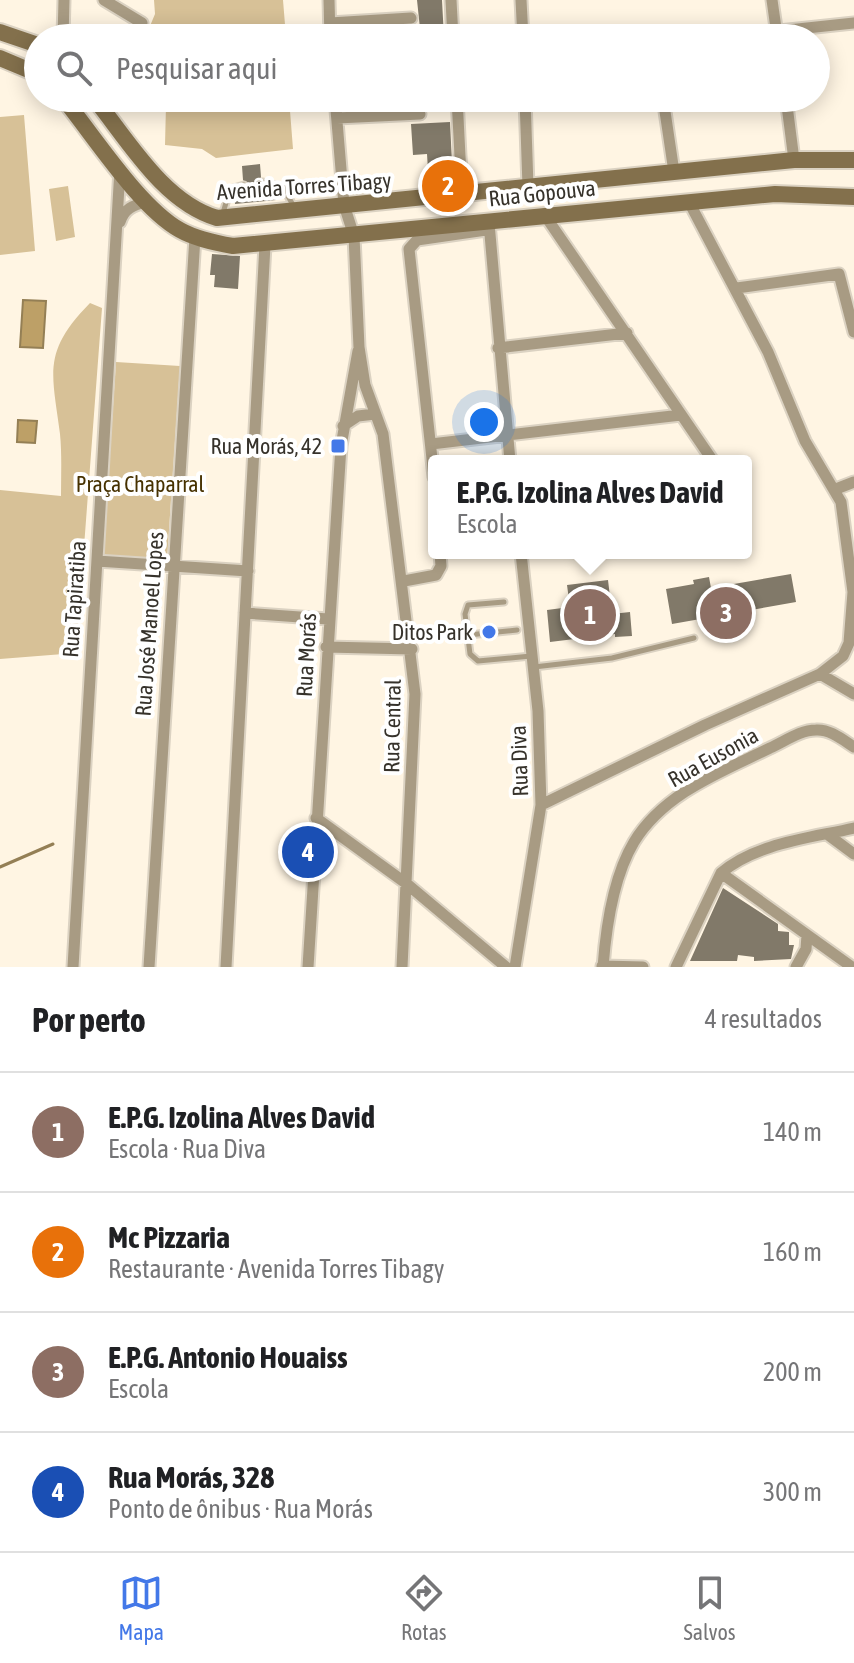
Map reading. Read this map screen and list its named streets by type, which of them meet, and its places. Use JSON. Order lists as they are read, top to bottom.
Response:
{
  "streets": {
    "main road": ["Avenida Torres Tibagy", "Rua Gopouva"],
    "street": [
      "Rua Tapiratiba",
      "Rua José Manoel Lopes",
      "Rua Morás",
      "Rua Central",
      "Rua Eusonia",
      "Rua Diva"
    ]
  },
  "crossings": [
    ["Avenida Torres Tibagy", "Rua Central"],
    ["Rua Gopouva", "Rua Tapiratiba"],
    ["Rua Gopouva", "Rua José Manoel Lopes"],
    ["Rua Gopouva", "Rua Central"],
    ["Rua Morás", "Rua Central"]
  ],
  "parks": ["Praça Chaparral"],
  "places": {
    "transit": ["Rua Morás, 42"],
    "other": ["Ditos Park"]
  },
  "page": {
    "search": "Pesquisar aqui",
    "pins": [
      "2",
      "3",
      "1",
      "4"
    ],
    "popup": ["E.P.G. Izolina Alves David", "Escola"],
    "heading": ["Por perto", "4 resultados"],
    "list": [
      {
        "mark": "1",
        "name": "E.P.G. Izolina Alves David",
        "note": "Escola · Rua Diva",
        "value": "140 m"
      },
      {
        "mark": "2",
        "name": "Mc Pizzaria",
        "note": "Restaurante · Avenida Torres Tibagy",
        "value": "160 m"
      },
      {
        "mark": "3",
        "name": "E.P.G. Antonio Houaiss",
        "note": "Escola",
        "value": "200 m"
      },
      {
        "mark": "4",
        "name": "Rua Morás, 328",
        "note": "Ponto de ônibus · Rua Morás",
        "value": "300 m"
      }
    ],
    "nav": ["Mapa", "Rotas", "Salvos"]
  }
}
